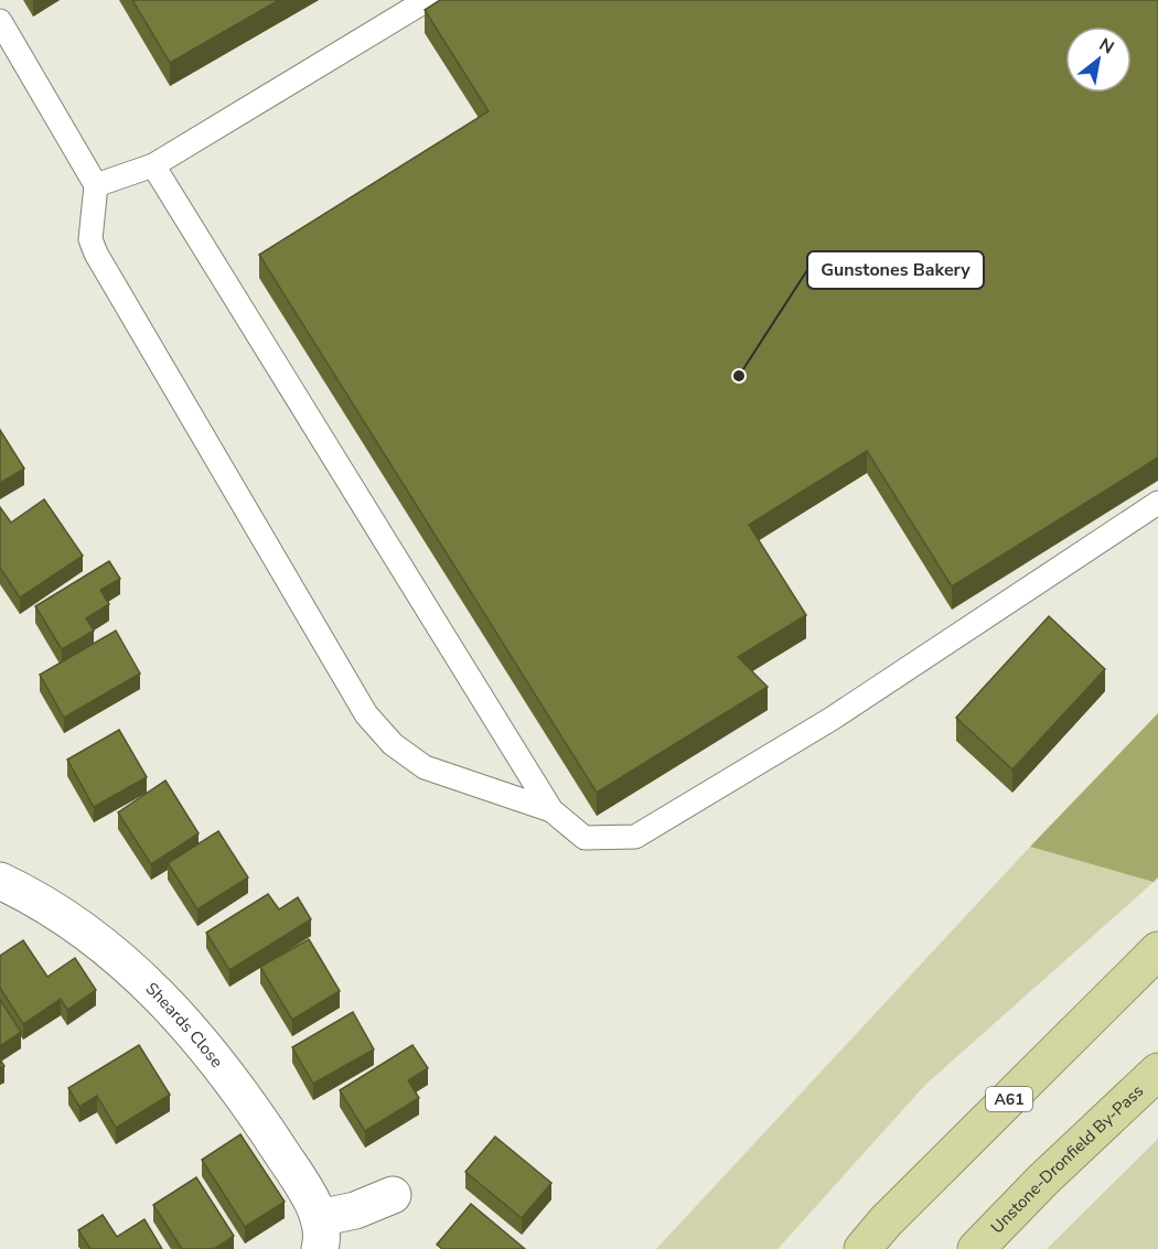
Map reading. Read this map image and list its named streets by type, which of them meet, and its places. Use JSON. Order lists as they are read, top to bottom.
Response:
{
  "streets": {
    "highway": ["A61", "Unstone-Dronfield By-Pass"],
    "street": ["Sheards Close"]
  },
  "places": ["Gunstones Bakery"],
  "north": "top right"
}
